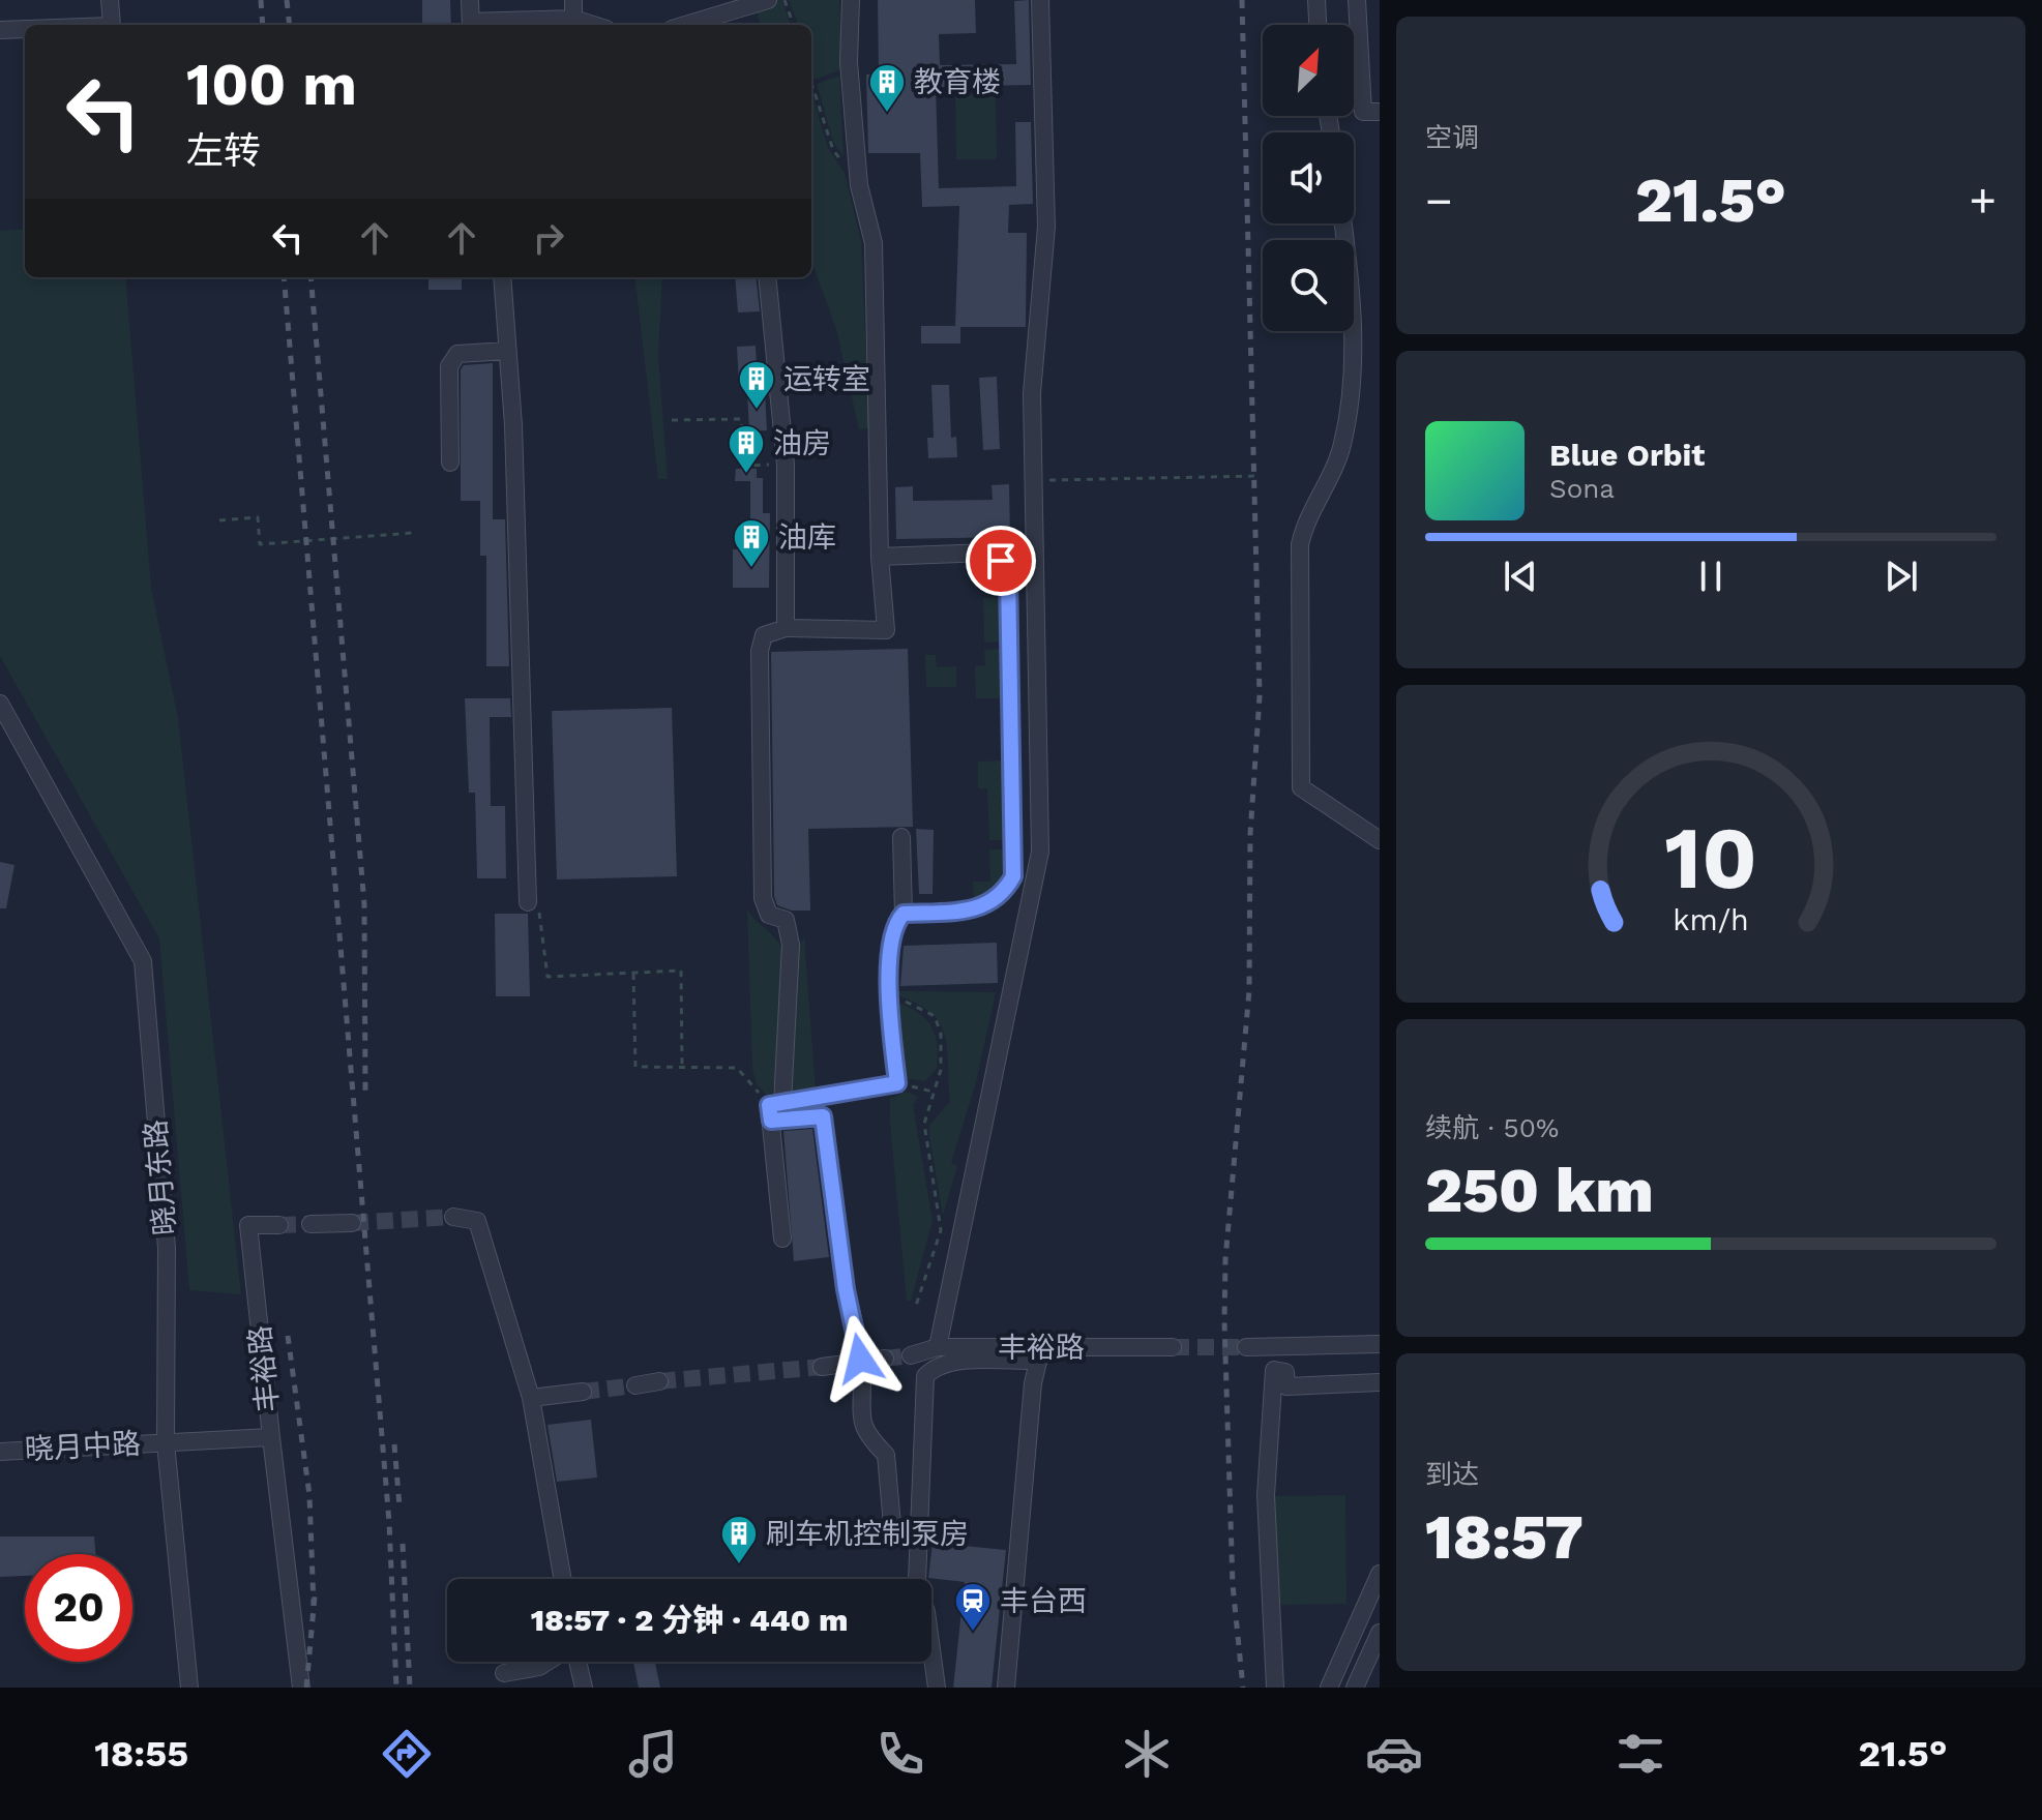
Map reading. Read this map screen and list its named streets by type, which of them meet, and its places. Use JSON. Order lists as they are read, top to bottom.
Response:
{
  "streets": {
    "street": ["晓月东路", "丰裕路", "晓月中路"]
  },
  "crossings": [
    ["晓月东路", "丰裕路"],
    ["晓月东路", "晓月中路"],
    ["丰裕路", "晓月中路"]
  ],
  "places": {
    "building": [
      "教育楼",
      "运转室",
      "油房",
      "油库",
      "刷车机控制泵房"
    ],
    "station": ["丰台西"]
  },
  "north": "top right",
  "page": {
    "tile": [
      "空调",
      ["续航 · 50%", "250 km"],
      ["到达", "18:57"]
    ],
    "turn": ["100 m", "左转"],
    "heat": ["−", "21.5°", "+"],
    "song": ["Blue Orbit", "Sona"],
    "limit": "20",
    "trip": "18:57 · 2 分钟 · 440 m",
    "tabs": ["18:55", "21.5°"],
    "gauge": ["10", "km/h"]
  }
}
